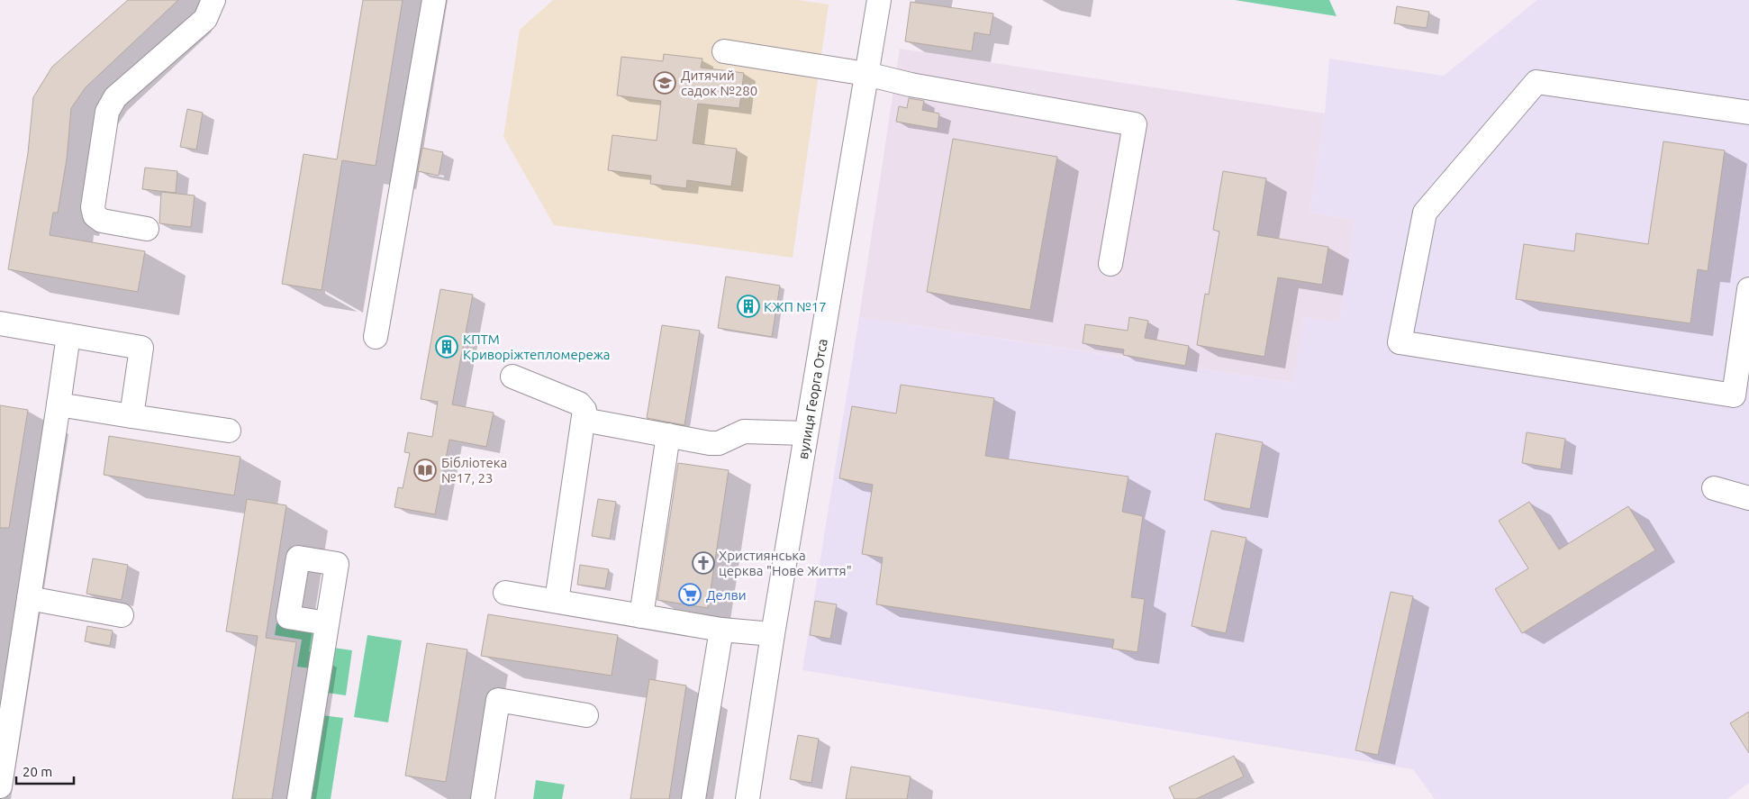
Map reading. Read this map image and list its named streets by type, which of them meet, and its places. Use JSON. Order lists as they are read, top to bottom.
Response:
{
  "streets": {
    "street": ["вулиця Георга Отса"]
  },
  "places": {
    "school or university": ["Дитячий садок №280"],
    "building": ["КЖП №17", "КПТМ Криворіжтепломережа"],
    "library": ["Бібліотека №17, 23"],
    "church": ["Християнська церква \"Нове Життя\""],
    "supermarket": ["Делви"]
  },
  "scale_bar": "20 m"
}
